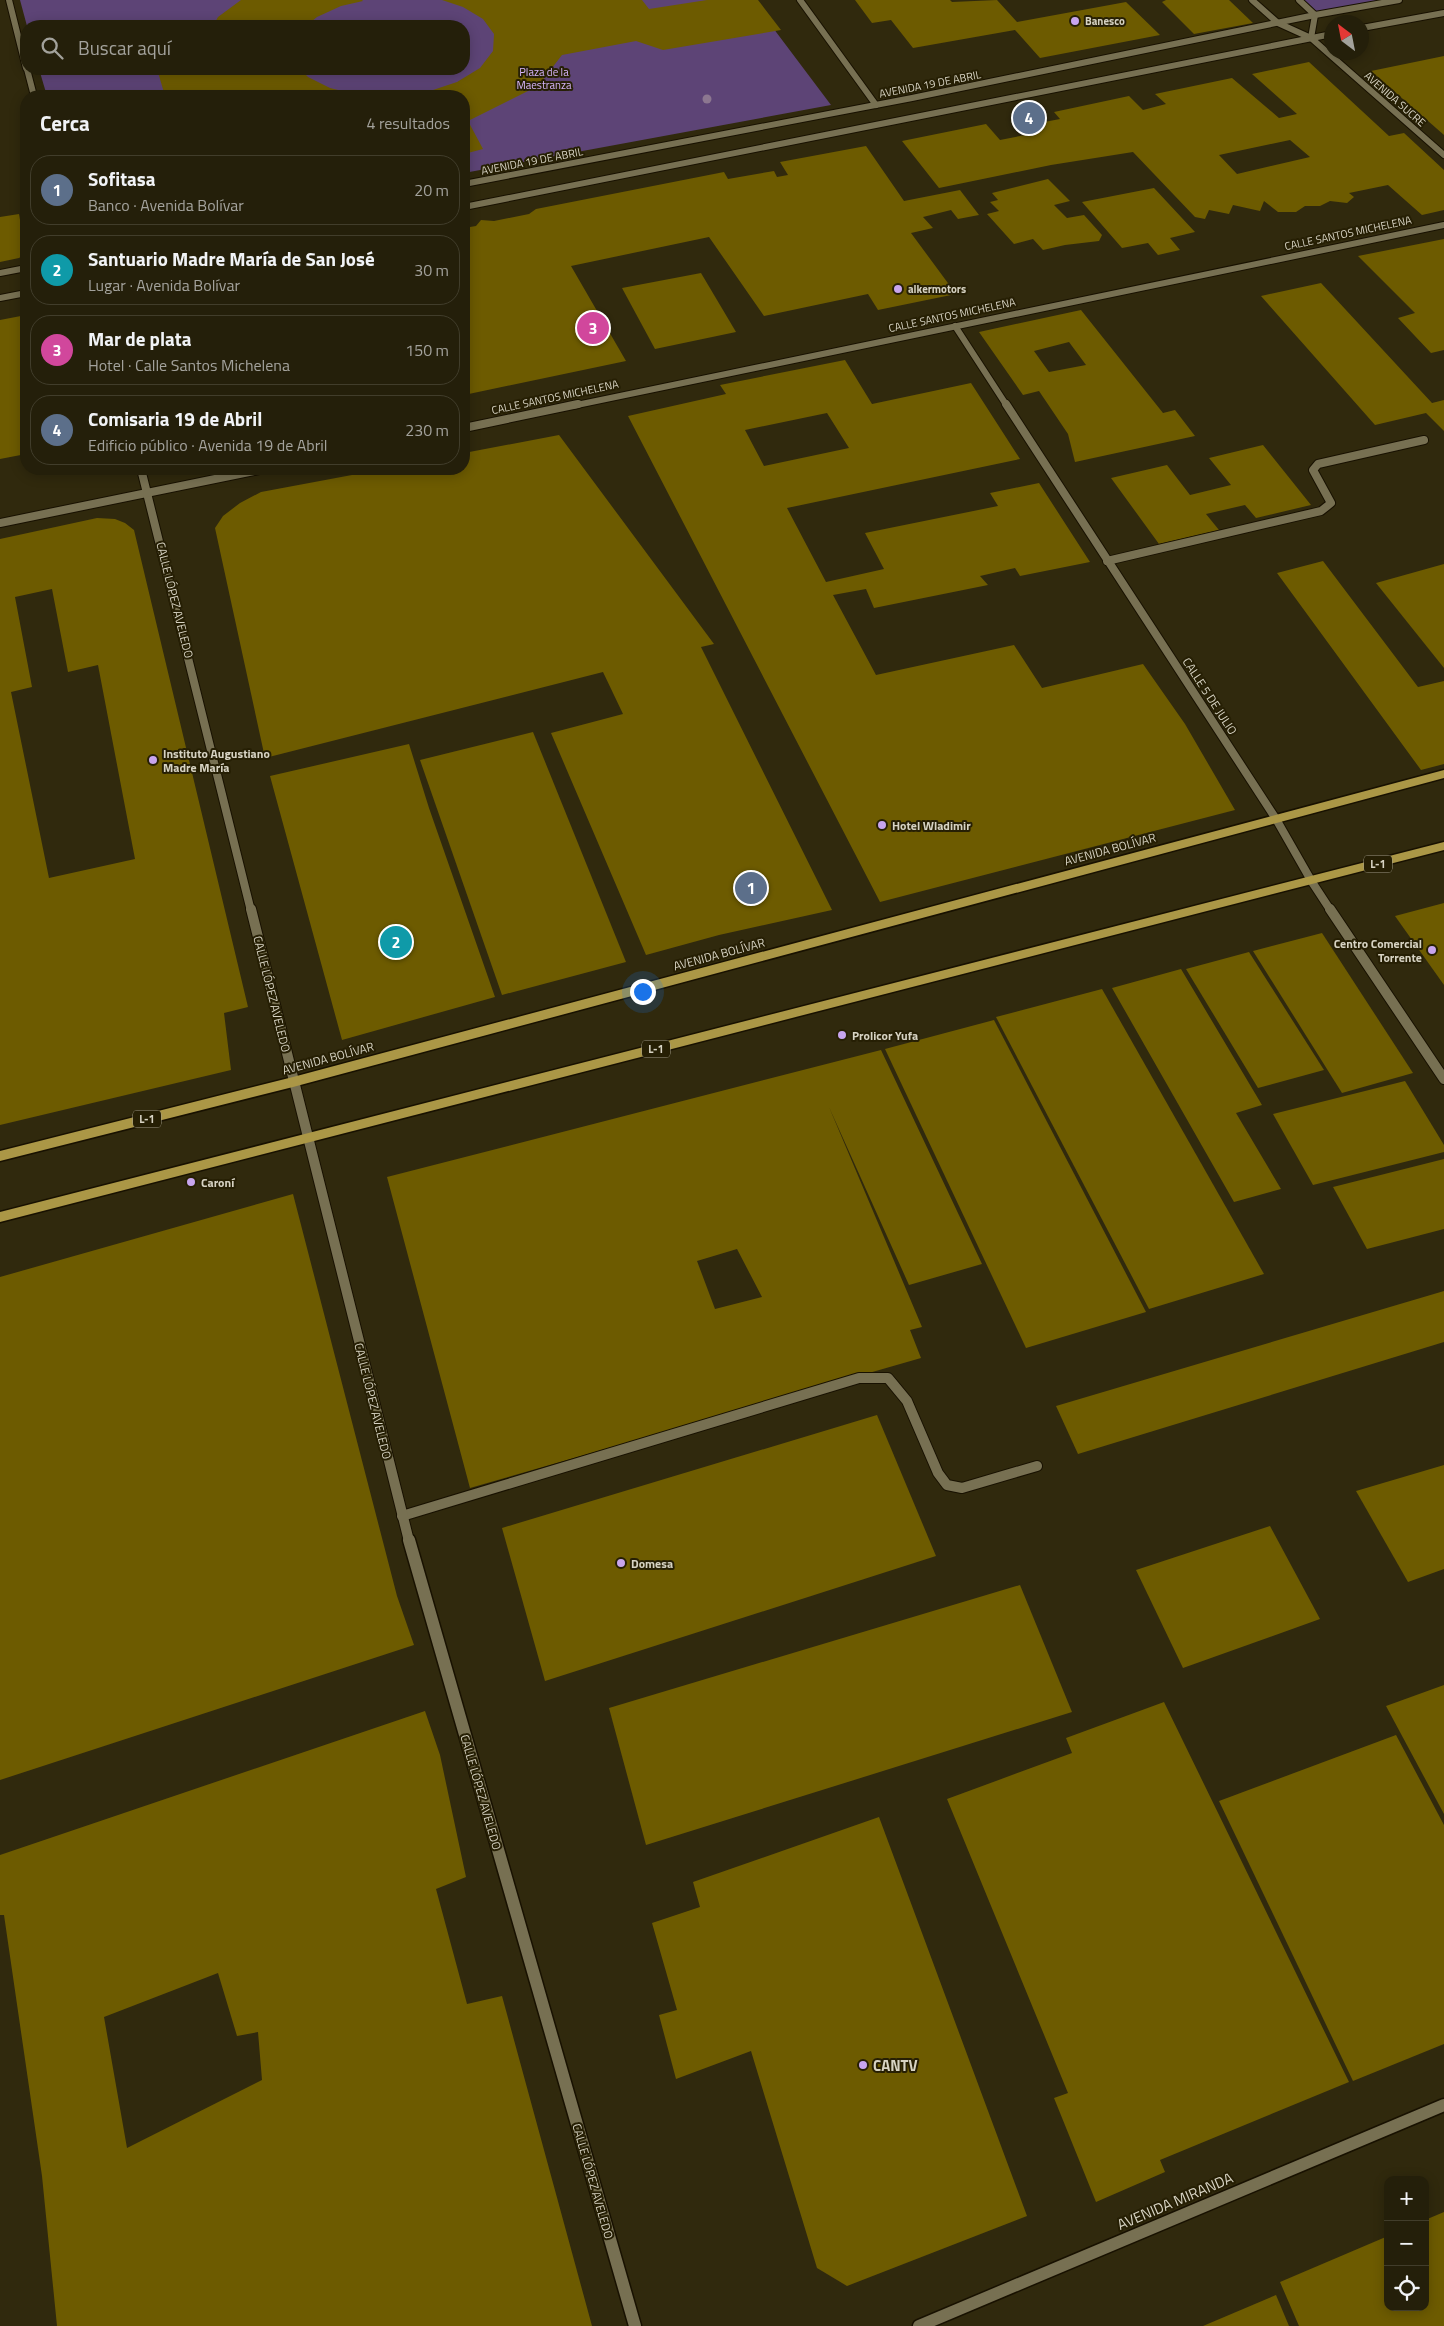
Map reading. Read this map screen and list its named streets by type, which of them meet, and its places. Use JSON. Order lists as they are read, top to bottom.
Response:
{
  "streets": {
    "main road": ["AVENIDA BOLÍVAR", "L-1"],
    "street": [
      "AVENIDA 19 DE ABRIL",
      "AVENIDA SUCRE",
      "CALLE SANTOS MICHELENA",
      "CALLE LÓPEZ AVELEDO",
      "CALLE 5 DE JULIO",
      "AVENIDA MIRANDA"
    ]
  },
  "crossings": [
    ["AVENIDA 19 DE ABRIL", "AVENIDA SUCRE"],
    ["CALLE SANTOS MICHELENA", "CALLE 5 DE JULIO"],
    ["CALLE LÓPEZ AVELEDO", "AVENIDA BOLÍVAR"],
    ["CALLE LÓPEZ AVELEDO", "L-1"],
    ["CALLE 5 DE JULIO", "AVENIDA BOLÍVAR"],
    ["CALLE 5 DE JULIO", "L-1"]
  ],
  "parks": ["Plaza de la Maestranza"],
  "places": [
    "Banesco",
    "alkermotors",
    "Instituto Augustiano Madre María",
    "Hotel Wladimir",
    "Centro Comercial Torrente",
    "Prolicor Yufa",
    "Caroní",
    "Domesa",
    "CANTV"
  ],
  "north": "top left",
  "page": {
    "search": "Buscar aquí",
    "heading": ["Cerca", "4 resultados"],
    "pins": [
      "4",
      "3",
      "1",
      "2"
    ],
    "list": [
      {
        "mark": "1",
        "name": "Sofitasa",
        "note": "Banco · Avenida Bolívar",
        "value": "20 m"
      },
      {
        "mark": "2",
        "name": "Santuario Madre María de San José",
        "note": "Lugar · Avenida Bolívar",
        "value": "30 m"
      },
      {
        "mark": "3",
        "name": "Mar de plata",
        "note": "Hotel · Calle Santos Michelena",
        "value": "150 m"
      },
      {
        "mark": "4",
        "name": "Comisaria 19 de Abril",
        "note": "Edificio público · Avenida 19 de Abril",
        "value": "230 m"
      }
    ],
    "map_buttons": ["+", "−"]
  }
}
